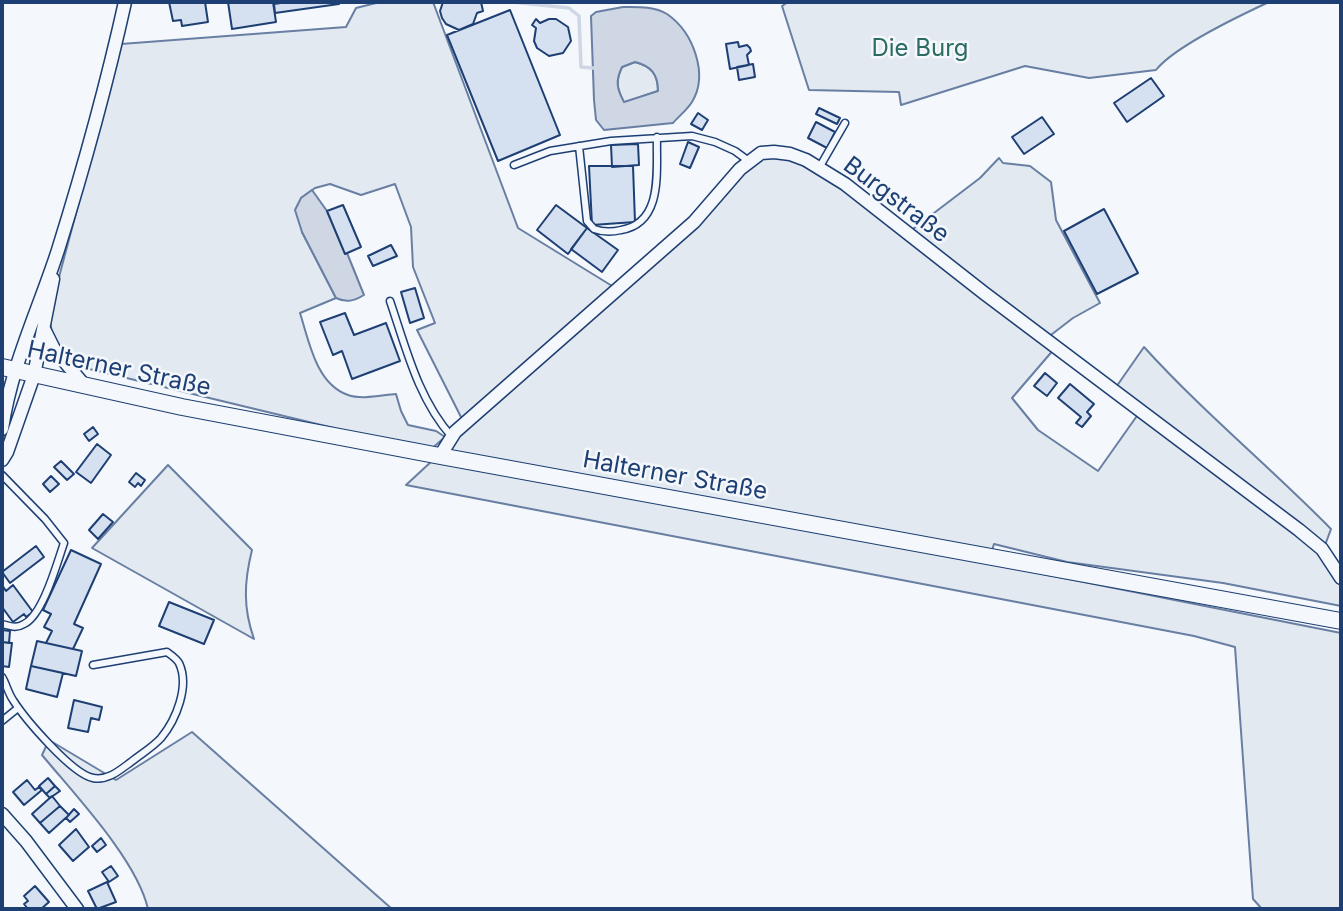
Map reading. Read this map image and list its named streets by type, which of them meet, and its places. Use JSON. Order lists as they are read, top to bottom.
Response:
{
  "streets": {
    "main road": ["Halterner Straße"],
    "street": ["Burgstraße"]
  },
  "parks": ["Die Burg"]
}
